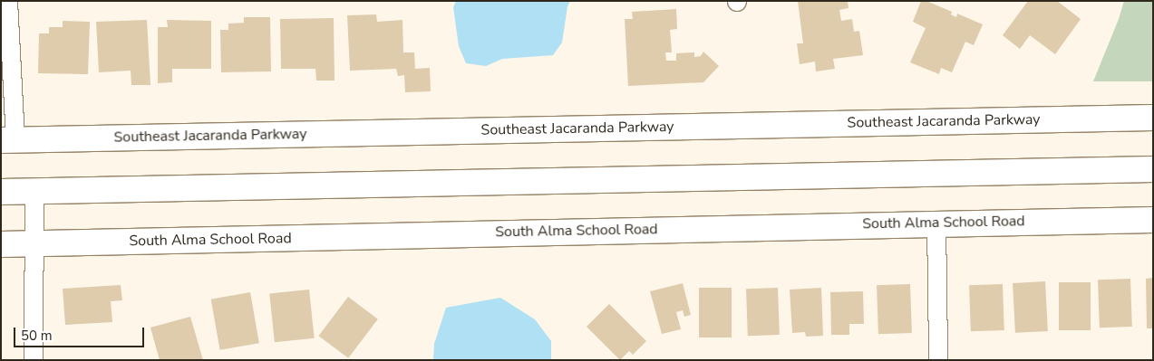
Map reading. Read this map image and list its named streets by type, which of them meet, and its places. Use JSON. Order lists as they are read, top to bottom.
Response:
{
  "streets": {
    "main road": ["Southeast Jacaranda Parkway", "South Alma School Road"]
  },
  "scale_bar": "50 m"
}
